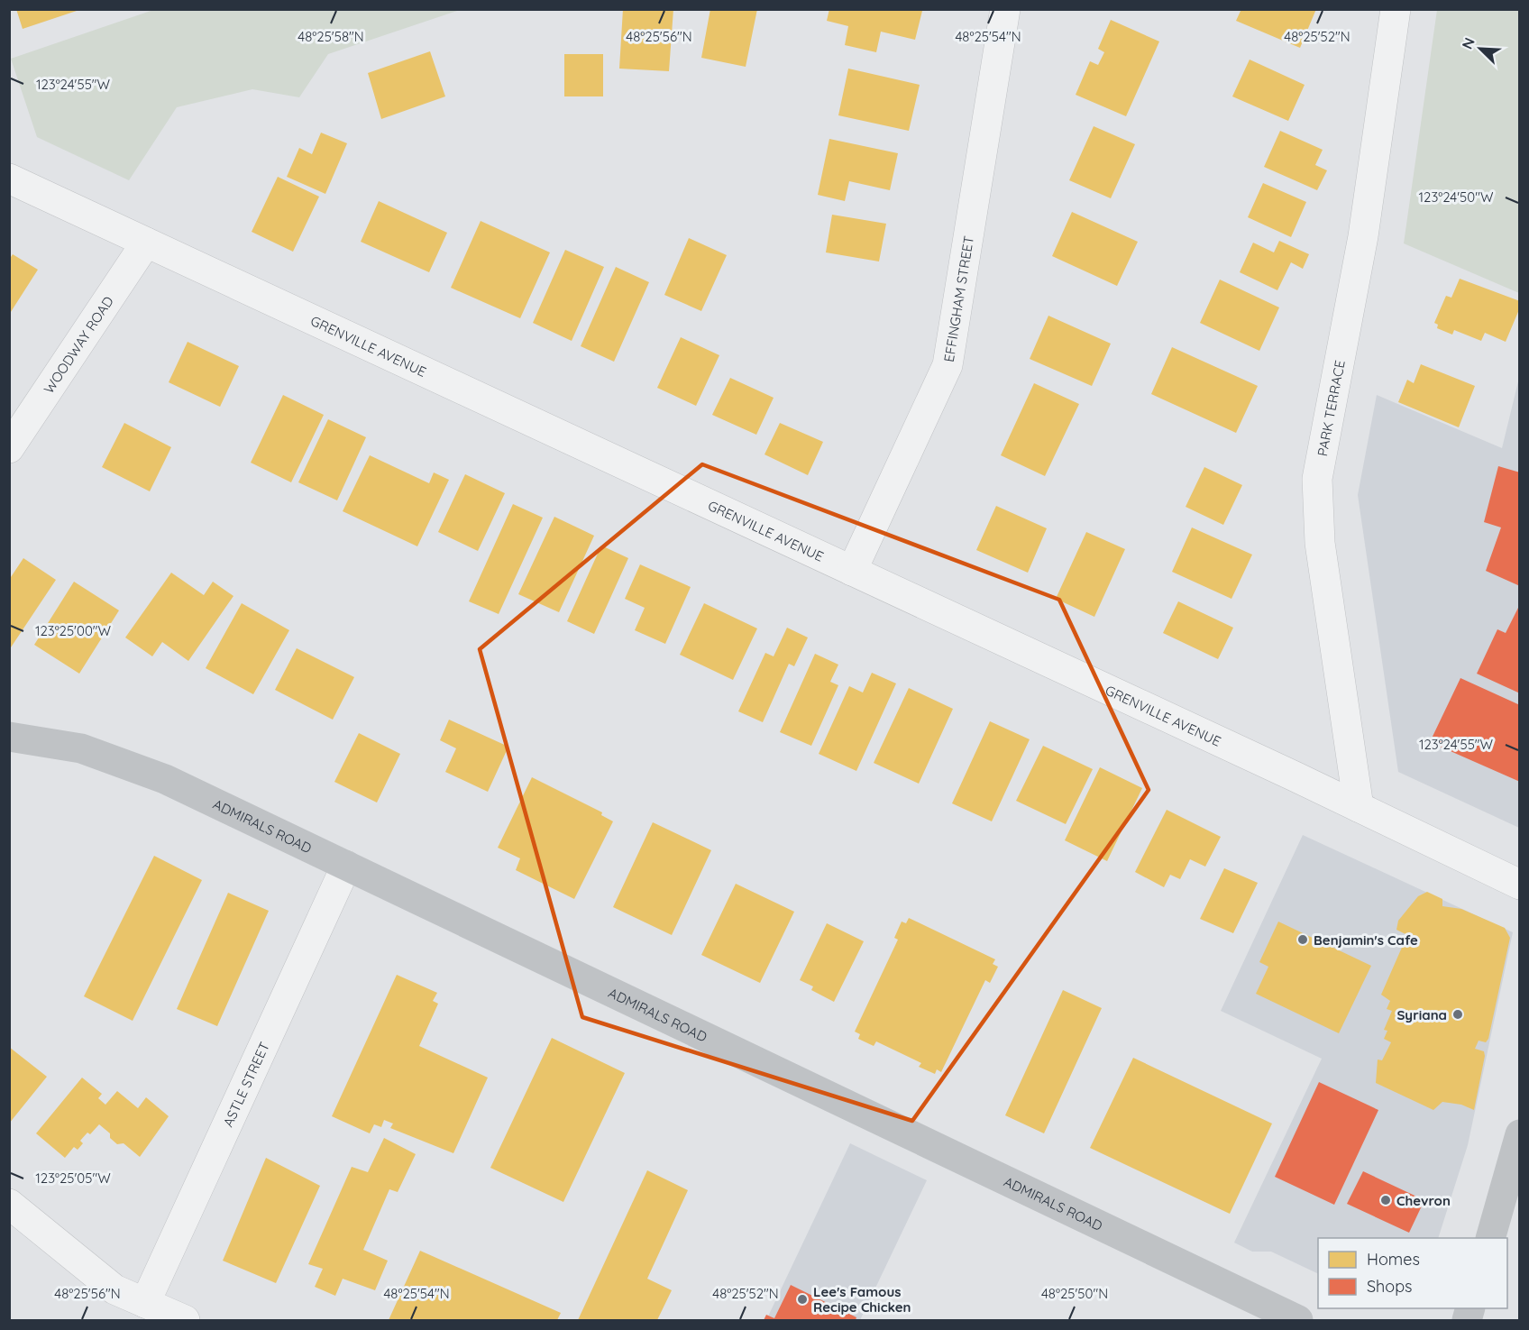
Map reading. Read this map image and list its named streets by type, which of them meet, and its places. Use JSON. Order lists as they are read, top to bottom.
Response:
{
  "streets": {
    "main road": ["ADMIRALS ROAD"],
    "street": [
      "EFFINGHAM STREET",
      "WOODWAY ROAD",
      "GRENVILLE AVENUE",
      "PARK TERRACE",
      "ASTLE STREET"
    ]
  },
  "crossings": [
    ["EFFINGHAM STREET", "GRENVILLE AVENUE"],
    ["WOODWAY ROAD", "GRENVILLE AVENUE"],
    ["GRENVILLE AVENUE", "PARK TERRACE"],
    ["ADMIRALS ROAD", "ASTLE STREET"]
  ],
  "places": [
    "Benjamin's Cafe",
    "Syriana",
    "Chevron",
    "Lee's Famous Recipe Chicken"
  ],
  "legend": ["Homes", "Shops"],
  "north": "top left",
  "coordinates": [
    "48°25'56\"N",
    "48°25'54\"N",
    "48°25'52\"N",
    "48°25'58\"N",
    "123°24'55\"W",
    "123°24'50\"W",
    "123°25'00\"W",
    "123°25'05\"W",
    "48°25'50\"N"
  ]
}
